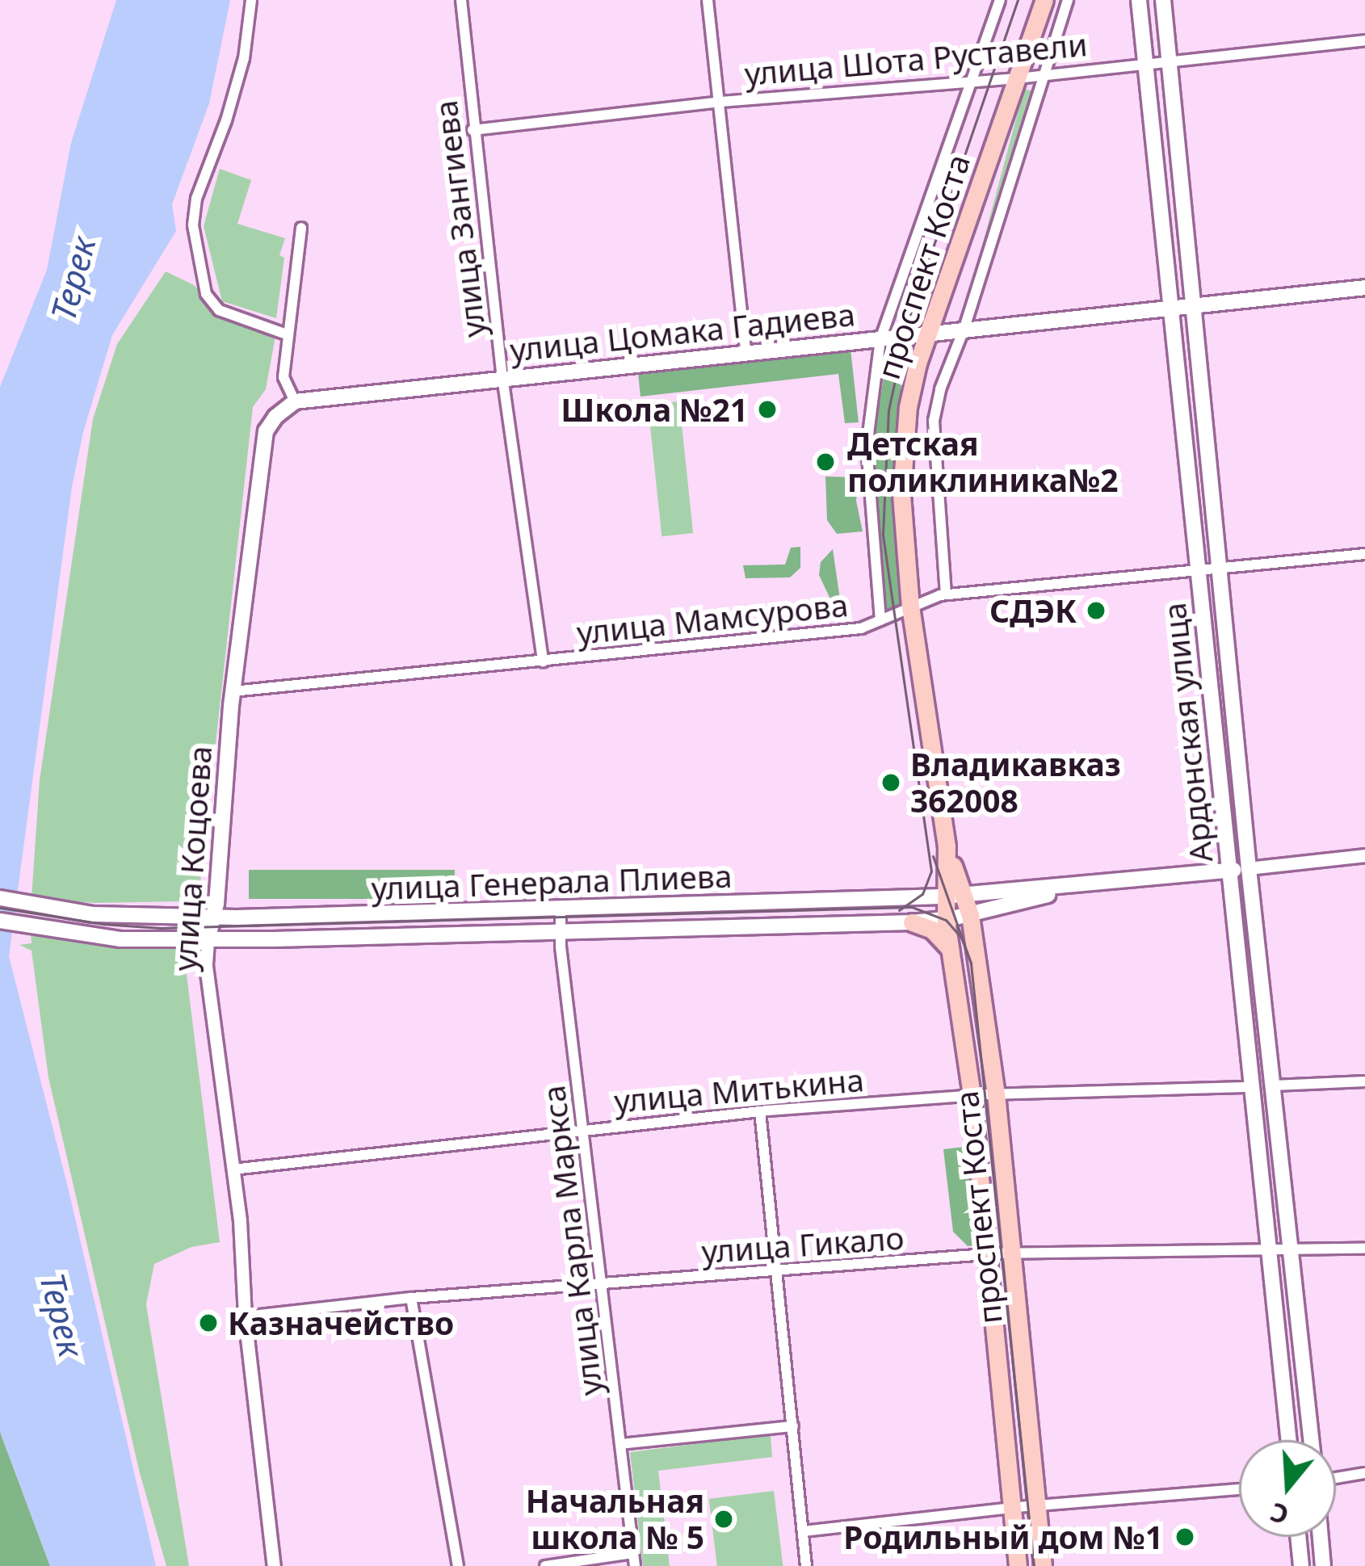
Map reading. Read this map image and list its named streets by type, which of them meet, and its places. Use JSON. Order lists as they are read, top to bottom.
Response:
{
  "streets": {
    "main road": [
      "проспект Коста",
      "улица Цомака Гадиева",
      "Ардонская улица",
      "улица Коцоева",
      "улица Генерала Плиева"
    ],
    "street": [
      "улица Шота Руставели",
      "улица Зангиева",
      "улица Мамсурова",
      "улица Митькина",
      "улица Карла Маркса",
      "улица Гикало"
    ]
  },
  "crossings": [
    ["улица Шота Руставели", "улица Зангиева"],
    ["улица Шота Руставели", "проспект Коста"],
    ["улица Шота Руставели", "Ардонская улица"],
    ["улица Зангиева", "улица Цомака Гадиева"],
    ["улица Зангиева", "улица Мамсурова"],
    ["проспект Коста", "улица Цомака Гадиева"],
    ["проспект Коста", "улица Мамсурова"],
    ["проспект Коста", "улица Генерала Плиева"],
    ["проспект Коста", "улица Митькина"],
    ["проспект Коста", "улица Гикало"],
    ["улица Цомака Гадиева", "Ардонская улица"],
    ["улица Цомака Гадиева", "улица Коцоева"],
    ["улица Мамсурова", "Ардонская улица"],
    ["улица Мамсурова", "улица Коцоева"],
    ["Ардонская улица", "улица Генерала Плиева"],
    ["Ардонская улица", "улица Митькина"],
    ["Ардонская улица", "улица Гикало"],
    ["улица Коцоева", "улица Генерала Плиева"],
    ["улица Коцоева", "улица Митькина"],
    ["улица Коцоева", "улица Гикало"],
    ["улица Генерала Плиева", "улица Карла Маркса"],
    ["улица Митькина", "улица Карла Маркса"],
    ["улица Карла Маркса", "улица Гикало"]
  ],
  "water": ["Терек"],
  "places": [
    "Школа №21",
    "Детская поликлиника№2",
    "СДЭК",
    "Владикавказ 362008",
    "Казначейство",
    "Начальная школа № 5",
    "Родильный дом №1"
  ],
  "north": "bottom"
}
